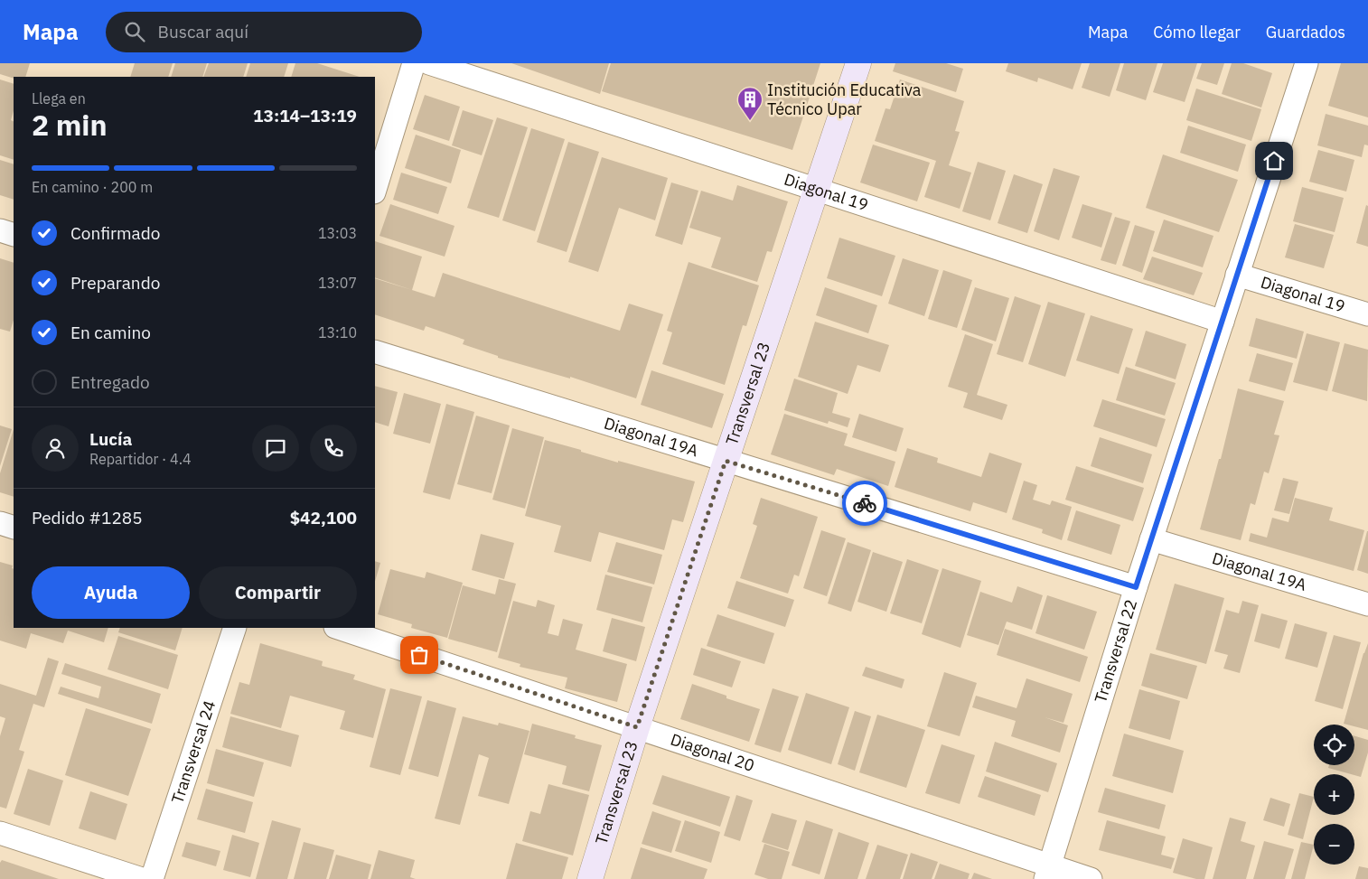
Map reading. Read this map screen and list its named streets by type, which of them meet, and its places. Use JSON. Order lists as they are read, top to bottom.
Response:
{
  "streets": {
    "street": [
      "Diagonal 19",
      "Transversal 23",
      "Diagonal 19A",
      "Transversal 22",
      "Transversal 24",
      "Diagonal 20"
    ]
  },
  "crossings": [
    ["Diagonal 19", "Transversal 23"],
    ["Diagonal 19", "Transversal 22"],
    ["Transversal 23", "Diagonal 19A"],
    ["Transversal 23", "Diagonal 20"],
    ["Diagonal 19A", "Transversal 22"],
    ["Transversal 22", "Diagonal 20"]
  ],
  "places": {
    "building": ["Institución Educativa Técnico Upar"]
  },
  "page": {
    "header": "Mapa",
    "search": "Buscar aquí",
    "nav": ["Mapa", "Cómo llegar", "Guardados"],
    "heading": ["2 min", "Llega en", "13:14–13:19"],
    "panel": [
      "Lucía",
      "Repartidor · 4.4",
      "Pedido #1285",
      "$42,100"
    ],
    "bar": "En camino · 200 m",
    "list": [
      ["Confirmado", "13:03"],
      ["Preparando", "13:07"],
      ["En camino", "13:10"],
      "Entregado"
    ],
    "buttons": ["Ayuda", "Compartir"],
    "map_buttons": ["+", "−"]
  }
}
